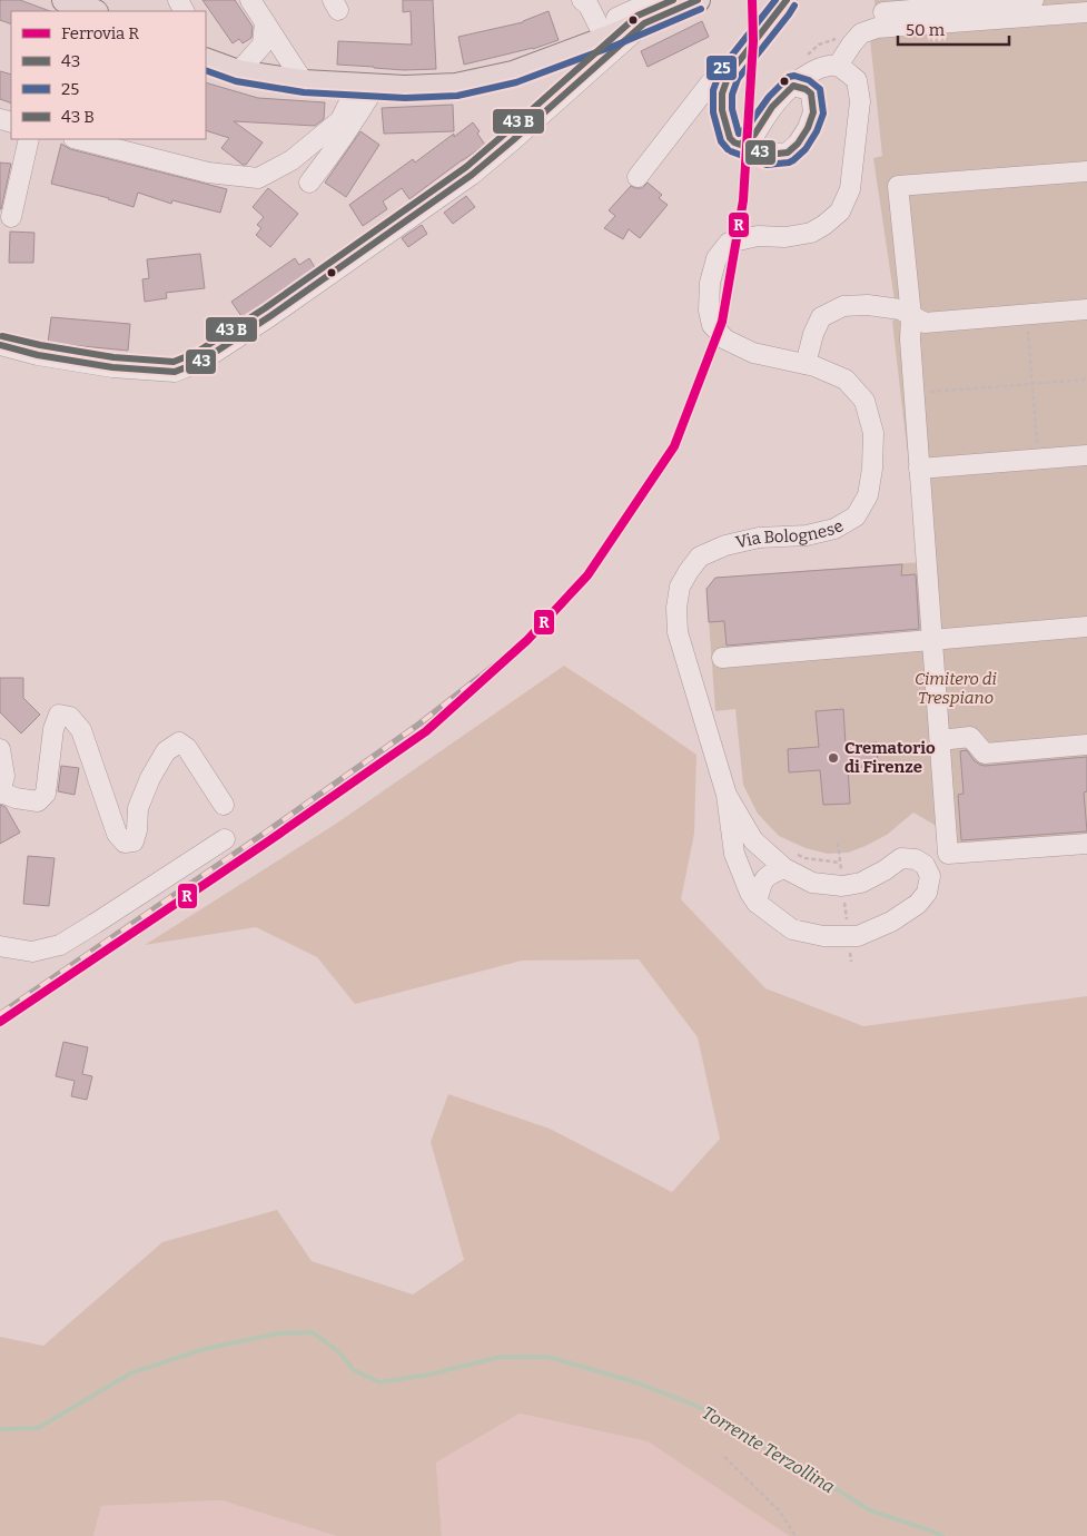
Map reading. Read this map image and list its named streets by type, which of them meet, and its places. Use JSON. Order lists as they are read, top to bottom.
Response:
{
  "streets": {
    "street": ["Via Bolognese"]
  },
  "water": ["Torrente Terzollina"],
  "parks": ["Cimitero di Trespiano"],
  "places": ["Crematorio di Firenze"],
  "lines": ["rail line R", "transit line 43", "transit line 25"],
  "legend": [
    "Ferrovia R",
    "43",
    "25",
    "43 B"
  ],
  "scale_bar": "50 m"
}
